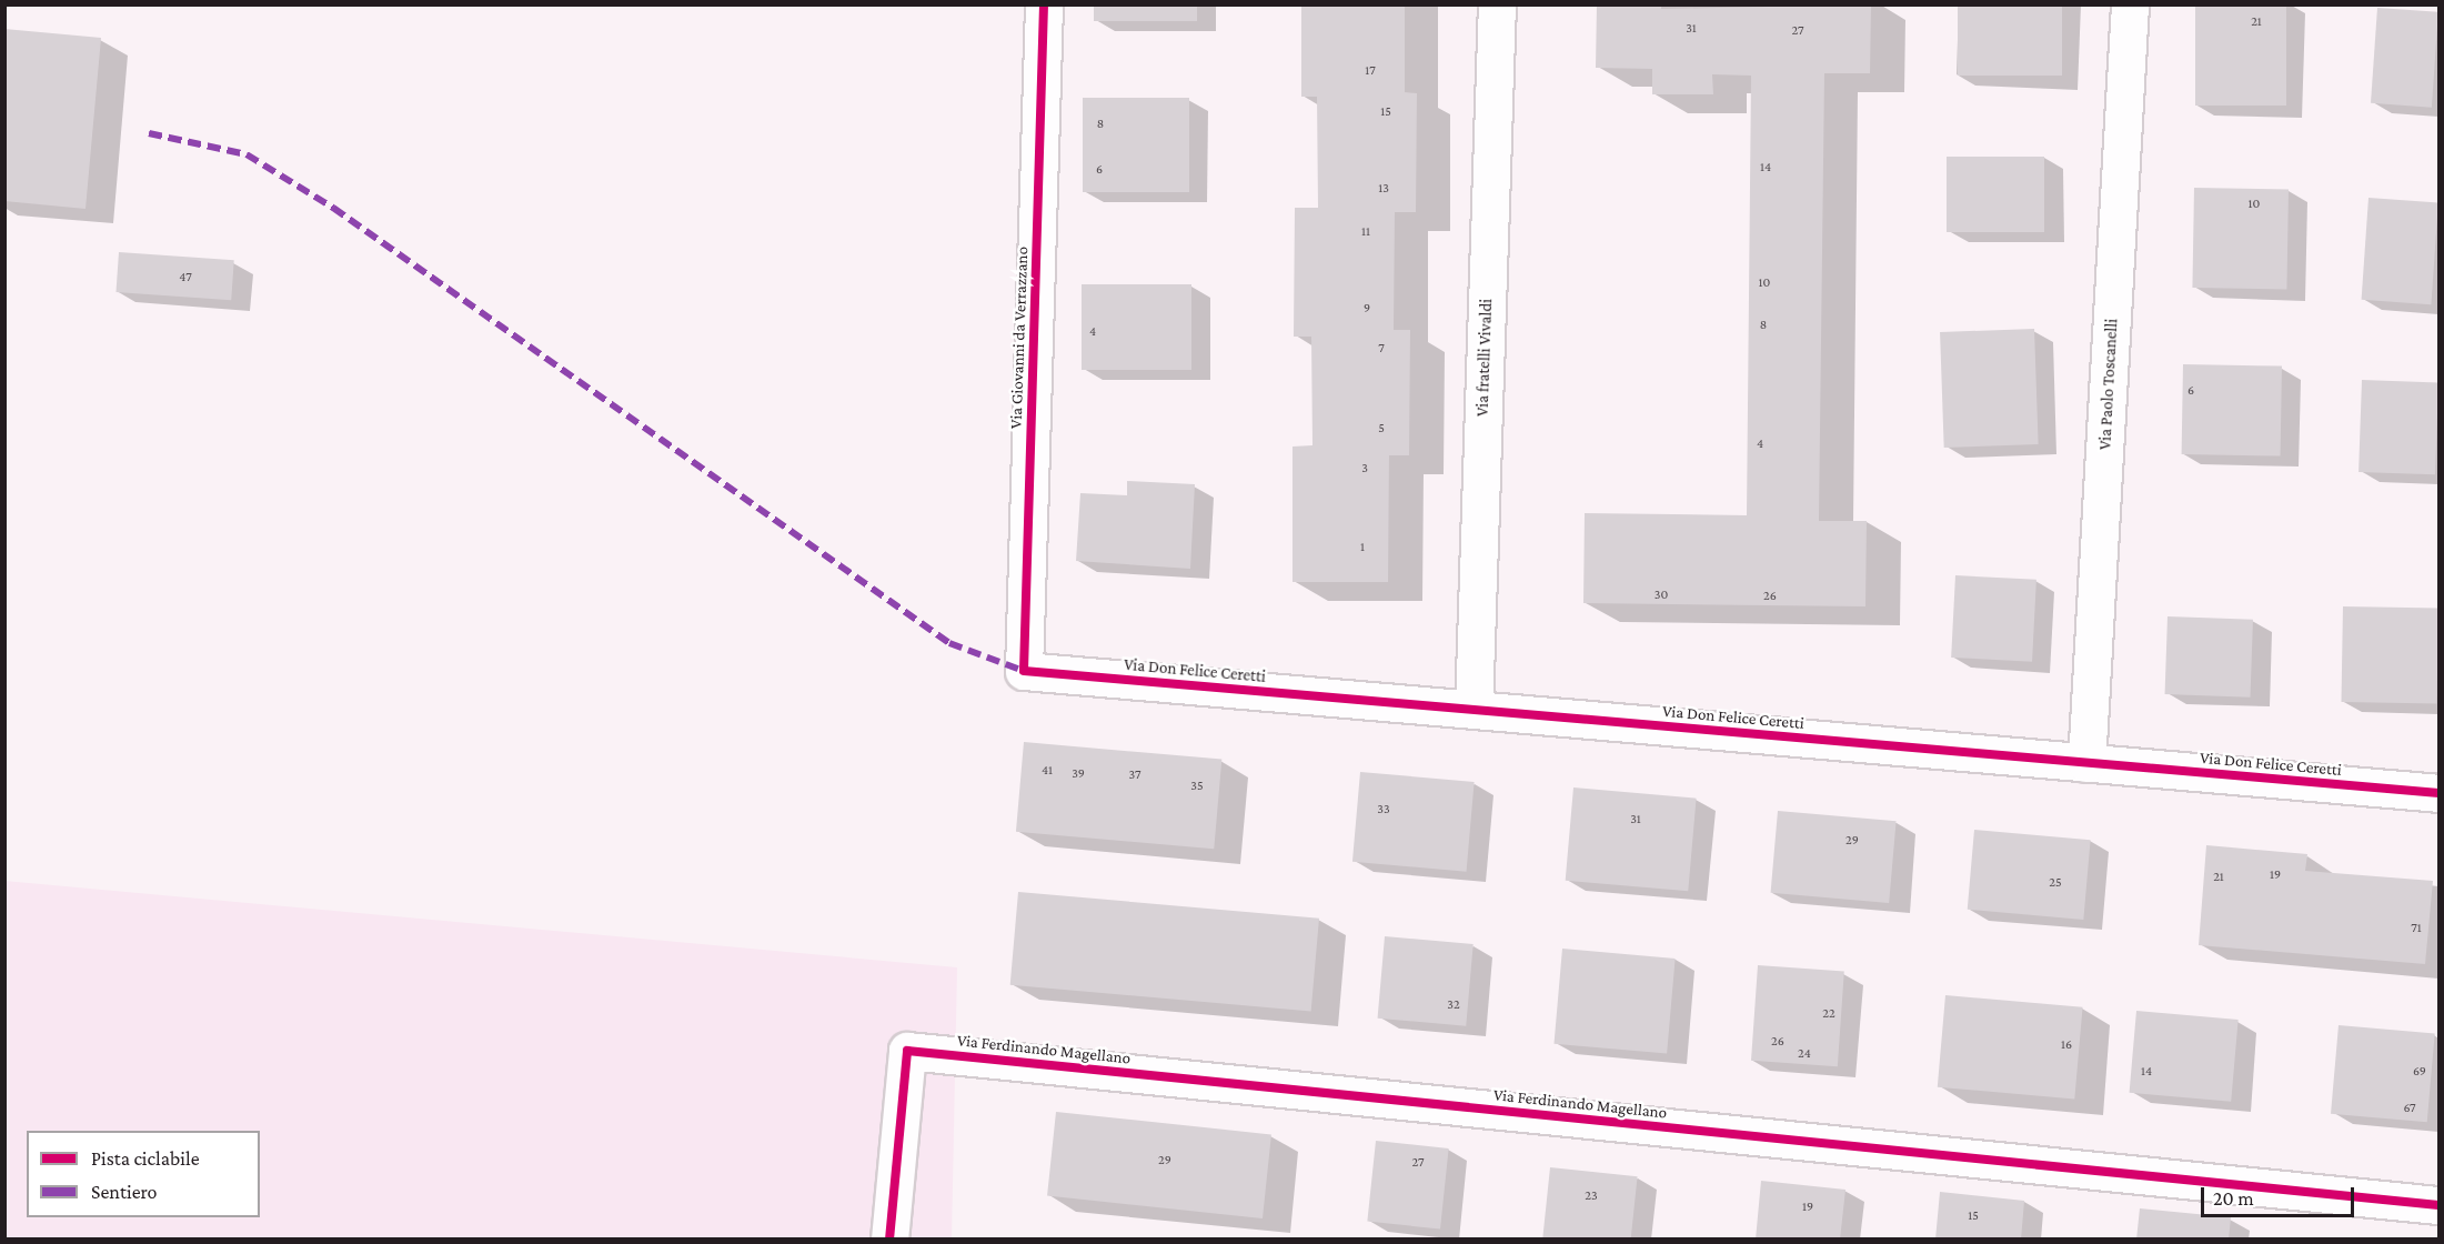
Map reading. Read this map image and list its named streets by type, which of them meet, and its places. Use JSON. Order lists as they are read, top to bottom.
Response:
{
  "streets": {
    "street": [
      "Via Giovanni da Verrazzano",
      "Via fratelli Vivaldi",
      "Via Paolo Toscanelli",
      "Via Don Felice Ceretti",
      "Via Ferdinando Magellano"
    ]
  },
  "crossings": [
    ["Via Giovanni da Verrazzano", "Via Don Felice Ceretti"],
    ["Via fratelli Vivaldi", "Via Don Felice Ceretti"],
    ["Via Paolo Toscanelli", "Via Don Felice Ceretti"]
  ],
  "house_numbers": [
    "21",
    "31",
    "27",
    "17",
    "15",
    "8",
    "14",
    "6",
    "13",
    "10",
    "11",
    "47",
    "10",
    "9",
    "8",
    "4",
    "7",
    "6",
    "5",
    "4",
    "3",
    "1",
    "30",
    "26",
    "41",
    "39",
    "37",
    "35",
    "33",
    "31",
    "29",
    "19",
    "21",
    "25",
    "71",
    "32",
    "22",
    "26",
    "16",
    "24",
    "14",
    "69",
    "67",
    "29",
    "27",
    "23",
    "19",
    "15"
  ],
  "legend": ["Pista ciclabile", "Sentiero"],
  "scale_bar": "20 m"
}
